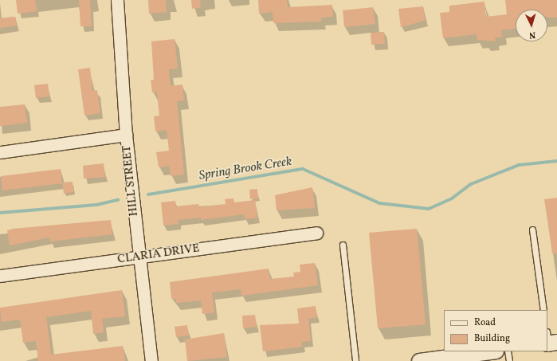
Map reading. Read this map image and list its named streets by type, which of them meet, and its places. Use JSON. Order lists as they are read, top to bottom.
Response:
{
  "streets": {
    "street": ["HILL STREET", "CLARIA DRIVE"]
  },
  "crossings": [
    ["HILL STREET", "CLARIA DRIVE"]
  ],
  "water": ["Spring Brook Creek"],
  "legend": ["Road", "Building"],
  "north": "bottom"
}
